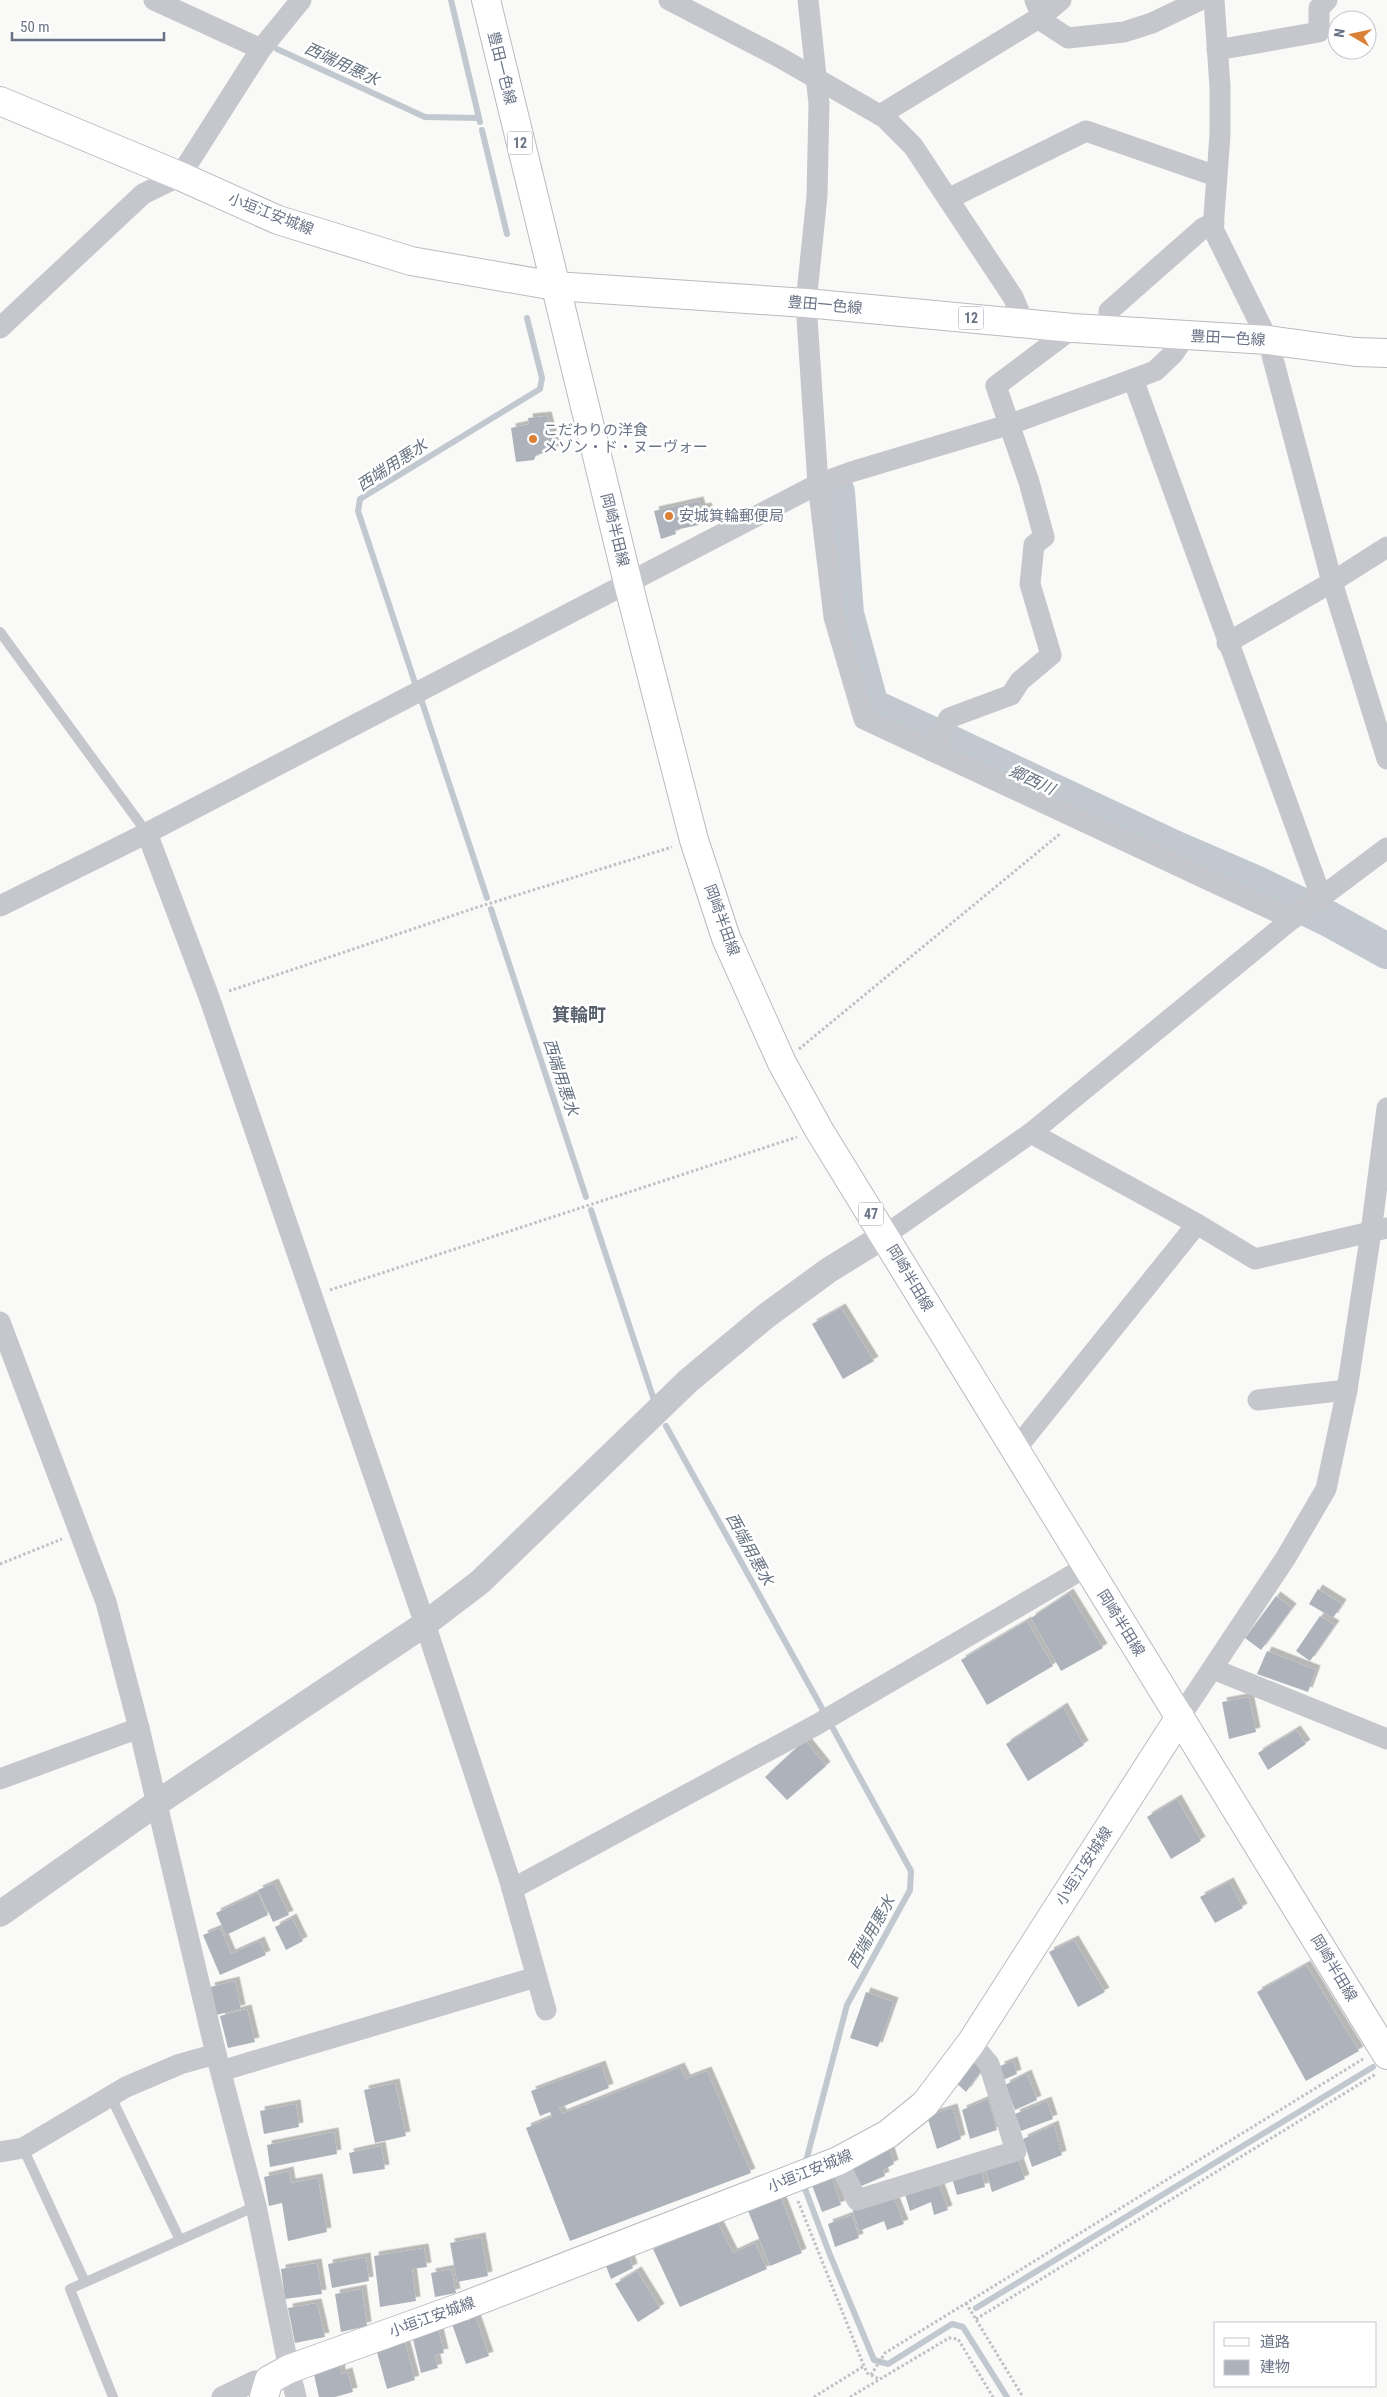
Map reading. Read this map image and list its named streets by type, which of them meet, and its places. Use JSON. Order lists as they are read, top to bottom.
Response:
{
  "streets": {
    "main road": [
      "豊田一色線",
      "12",
      "小垣江安城線",
      "岡崎半田線",
      "47"
    ]
  },
  "crossings": [
    ["豊田一色線", "小垣江安城線"],
    ["豊田一色線", "岡崎半田線"],
    ["小垣江安城線", "岡崎半田線"]
  ],
  "districts": ["箕輪町"],
  "water": ["西端用悪水", "郷西川"],
  "places": ["こだわりの洋食 メゾン・ド・ヌーヴォー", "安城箕輪郵便局"],
  "legend": ["道路", "建物"],
  "scale_bar": "50 m",
  "north": "left"
}
